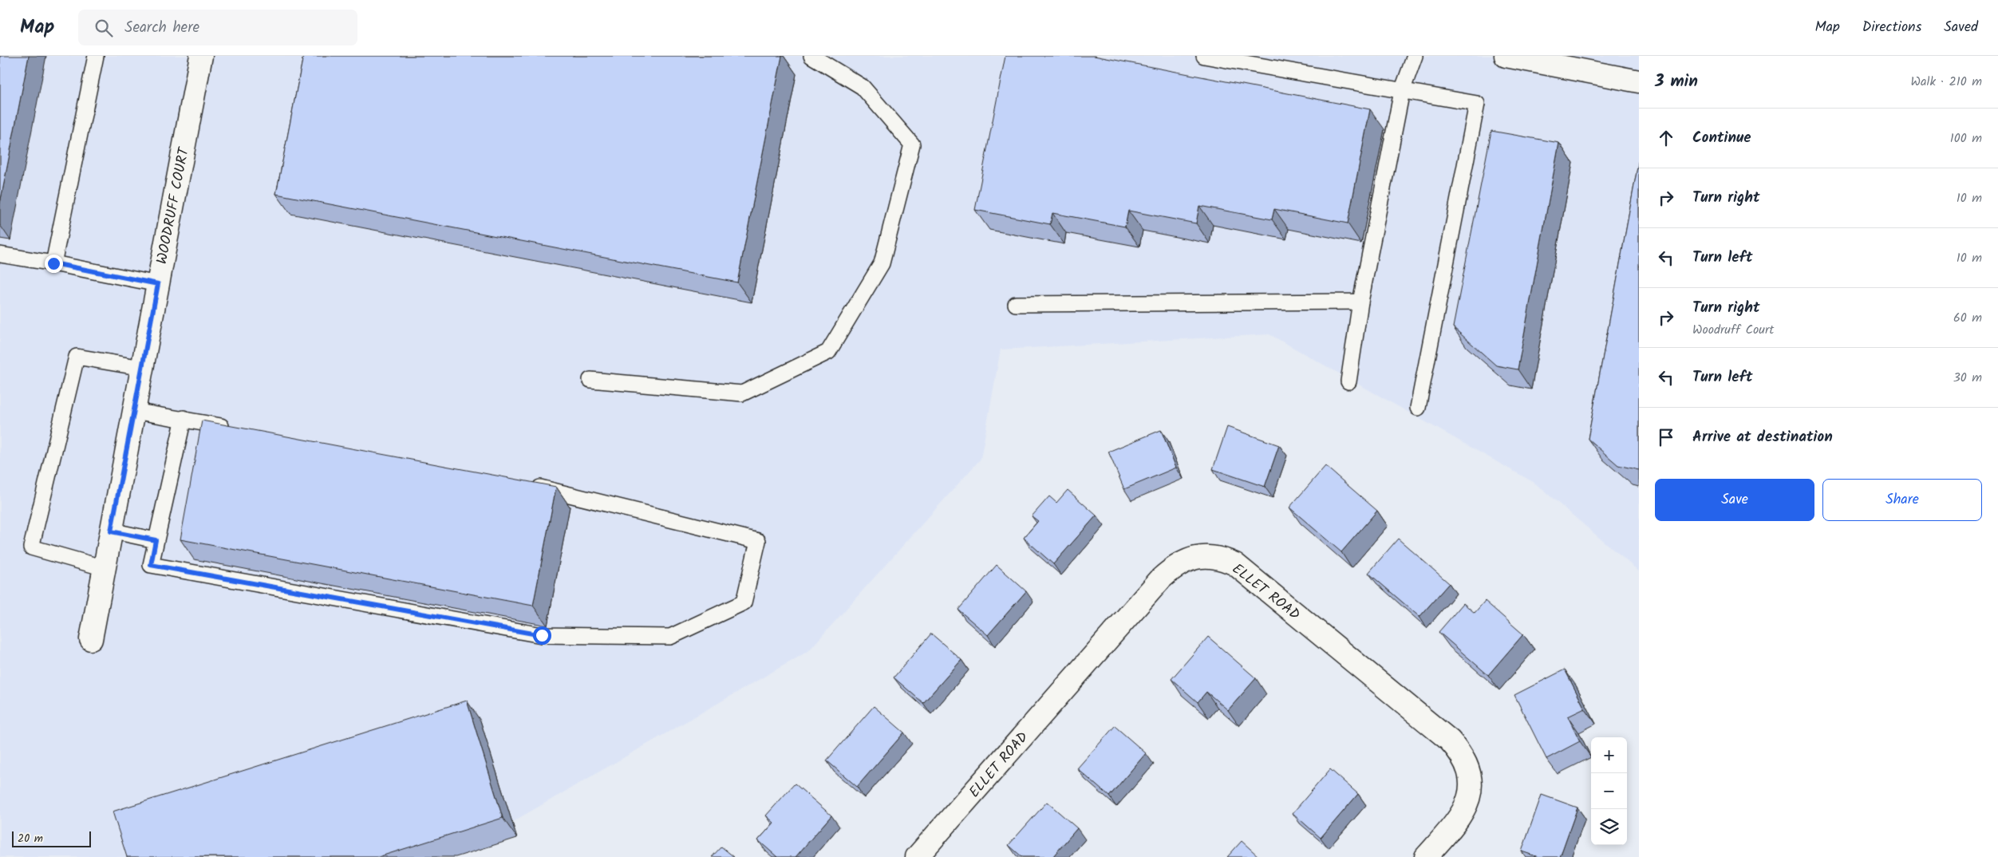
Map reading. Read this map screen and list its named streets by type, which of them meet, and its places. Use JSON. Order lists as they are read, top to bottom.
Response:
{
  "streets": {
    "street": ["WOODRUFF COURT", "ELLET ROAD"]
  },
  "scale_bar": "20 m",
  "page": {
    "header": "Map",
    "search": "Search here",
    "nav": ["Map", "Directions", "Saved"],
    "heading": ["3 min", "Walk · 210 m"],
    "list": [
      ["Continue", "100 m"],
      ["Turn right", "10 m"],
      ["Turn left", "10 m"],
      ["Turn right", "Woodruff Court", "60 m"],
      ["Turn left", "30 m"],
      "Arrive at destination"
    ],
    "buttons": ["Save", "Share"],
    "map_buttons": ["+", "−"],
    "scale": "20 m"
  }
}
